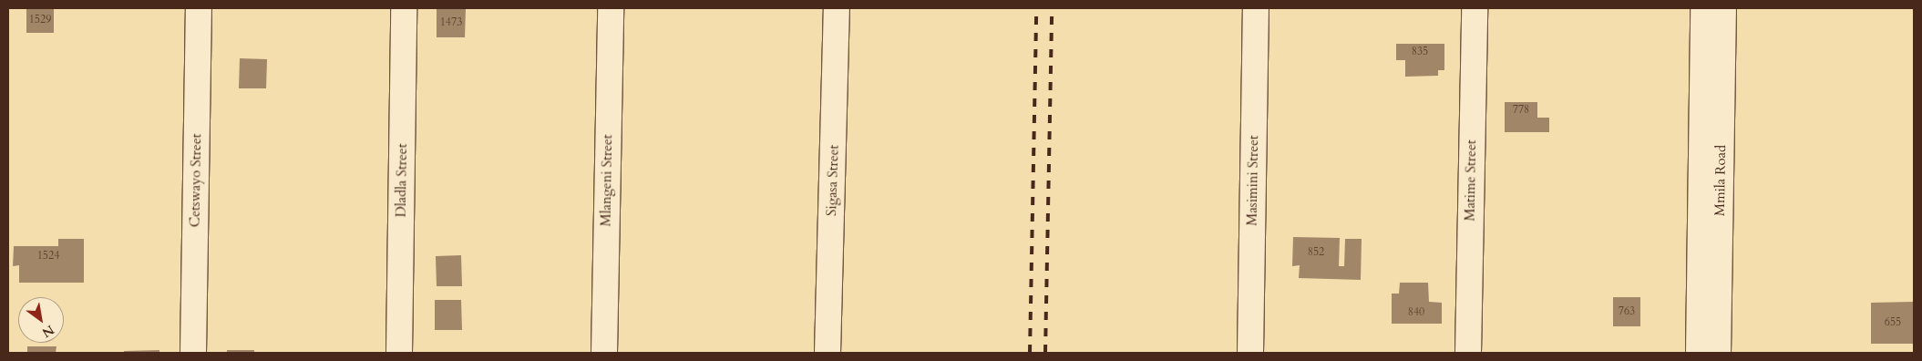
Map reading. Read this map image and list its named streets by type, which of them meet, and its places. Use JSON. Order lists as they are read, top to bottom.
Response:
{
  "streets": {
    "street": [
      "Cetswayo Street",
      "Dladla Street",
      "Mlangeni Street",
      "Sigasa Street",
      "Masimini Street",
      "Matime Street",
      "Mmila Road"
    ]
  },
  "house_numbers": [
    "1529",
    "1473",
    "835",
    "778",
    "852",
    "1524",
    "763",
    "840",
    "655"
  ],
  "north": "bottom right"
}
